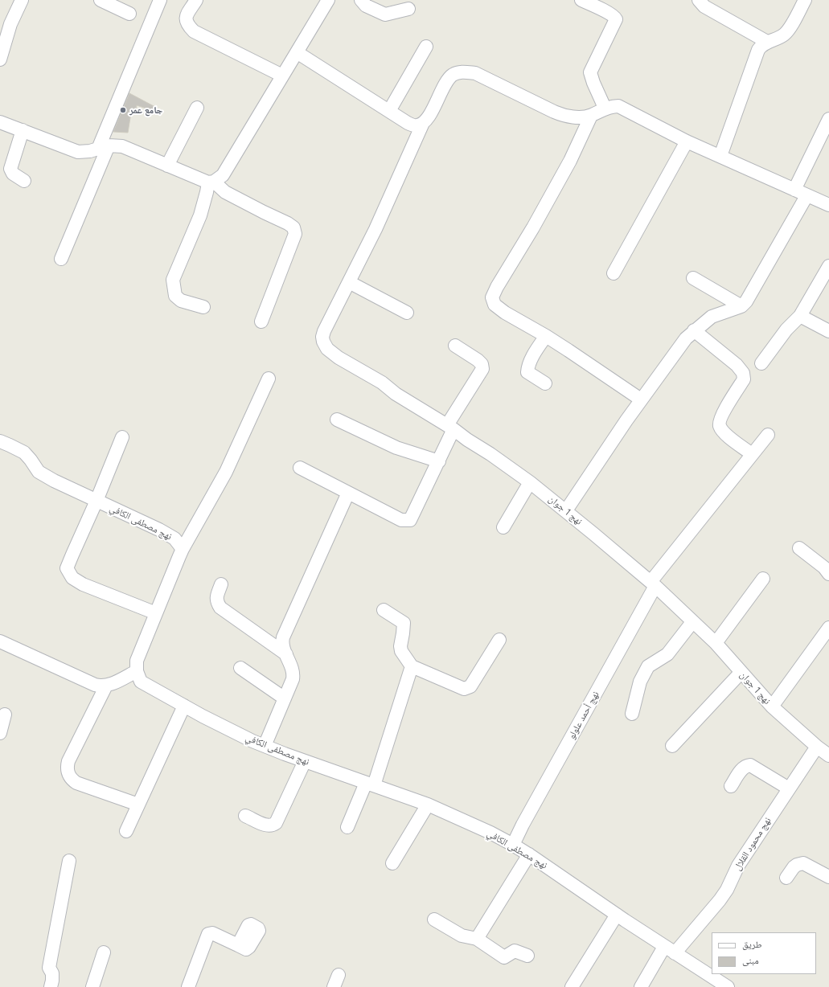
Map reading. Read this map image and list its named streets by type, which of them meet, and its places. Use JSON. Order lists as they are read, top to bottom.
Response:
{
  "streets": {
    "street": [
      "نهج 1 جوان",
      "نهج مصطفى الكافي",
      "نهج أحمد علولو",
      "نهج محمود القلال"
    ]
  },
  "crossings": [
    ["نهج 1 جوان", "نهج أحمد علولو"],
    ["نهج 1 جوان", "نهج محمود القلال"],
    ["نهج مصطفى الكافي", "نهج أحمد علولو"],
    ["نهج مصطفى الكافي", "نهج محمود القلال"]
  ],
  "places": ["جامع عمر"],
  "legend": ["طريق", "مبنى"]
}
